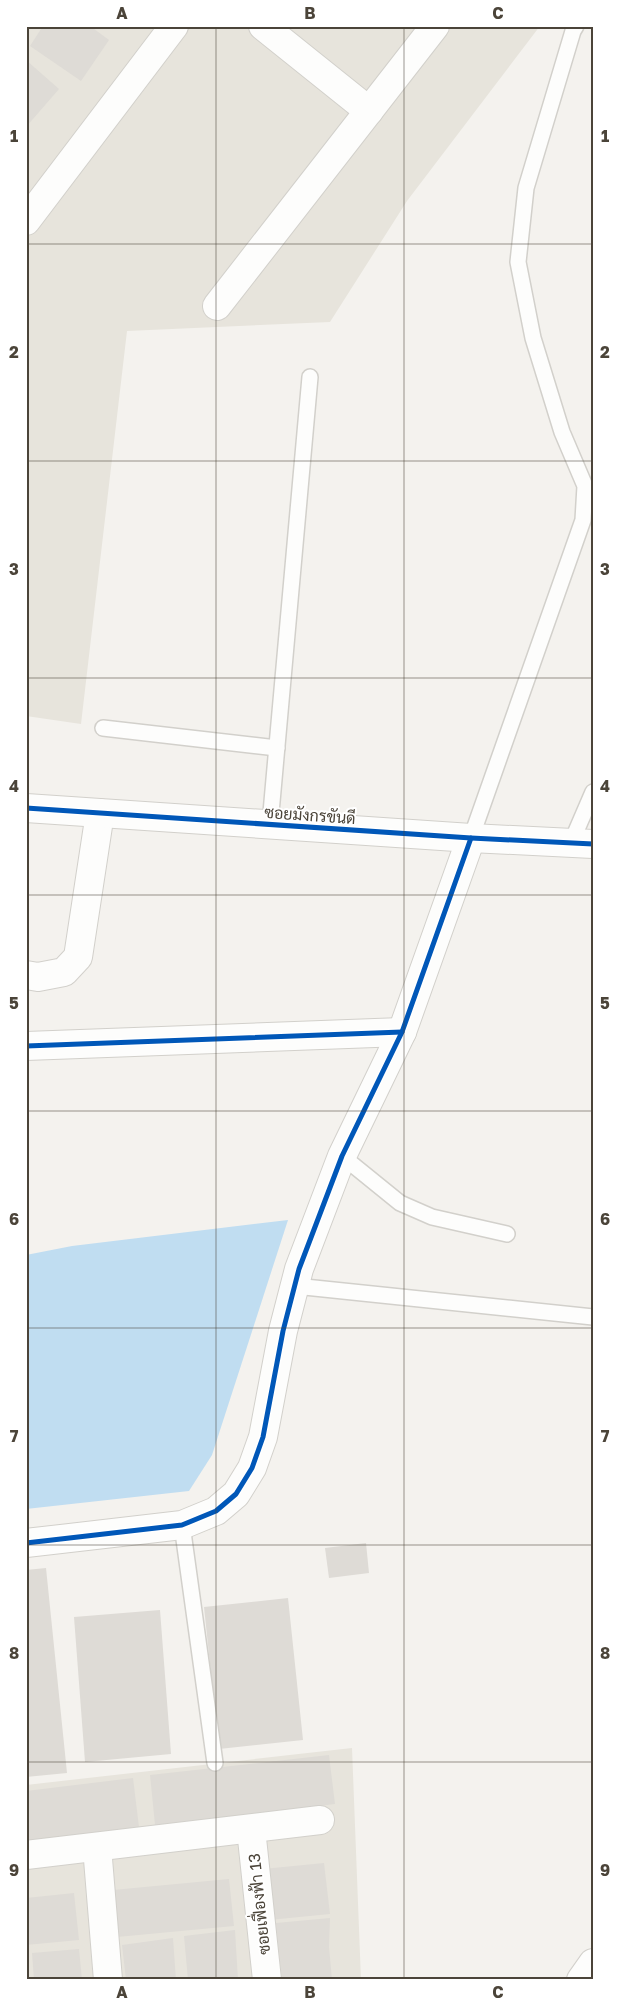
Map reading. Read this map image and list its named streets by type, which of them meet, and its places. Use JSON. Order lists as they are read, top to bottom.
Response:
{
  "streets": {
    "street": ["ซอยมังกรขันดี", "ซอยเฟื่องฟ้า 13"]
  },
  "grid": {
    "columns": ["A", "B", "C"],
    "rows": [
      "1",
      "2",
      "3",
      "4",
      "5",
      "6",
      "7",
      "8",
      "9"
    ]
  }
}
